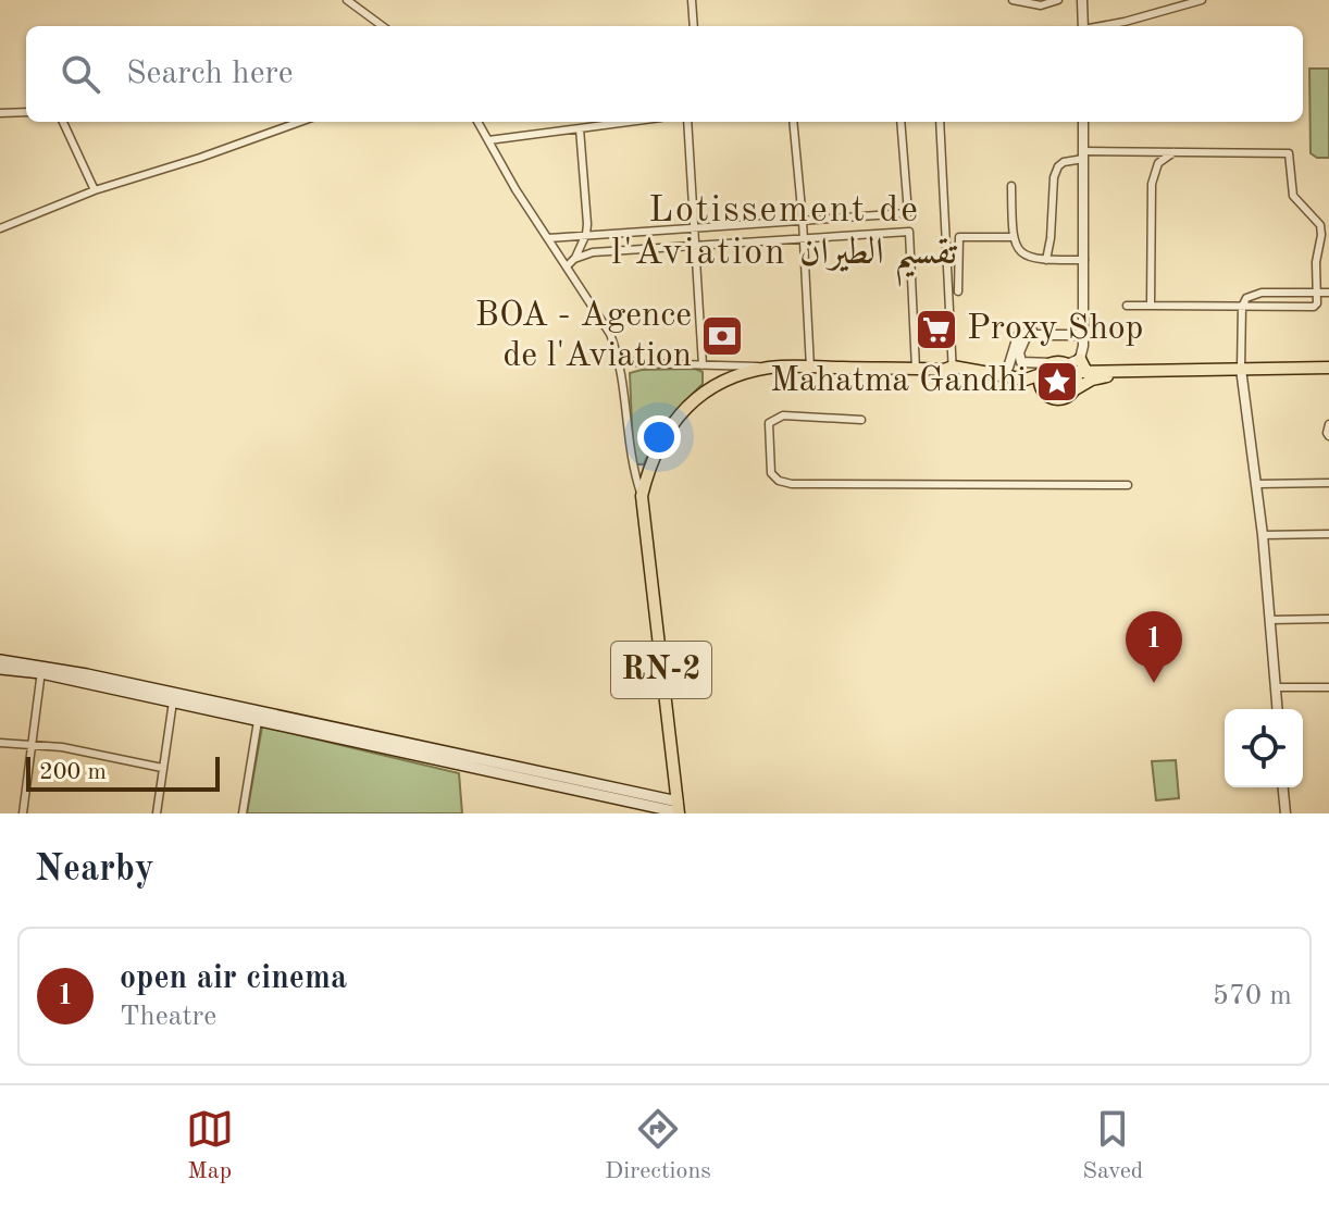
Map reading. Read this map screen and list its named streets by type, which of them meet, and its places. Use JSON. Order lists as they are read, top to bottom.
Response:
{
  "streets": {
    "main road": ["RN-2"]
  },
  "districts": ["Lotissement de l'Aviation تقسيم الطيران"],
  "places": {
    "supermarket": ["Proxy Shop"],
    "bank": ["BOA - Agence de l'Aviation"],
    "place": ["Mahatma Gandhi"]
  },
  "scale_bar": "200 m",
  "page": {
    "search": "Search here",
    "pins": "1",
    "scale": "200 m",
    "heading": "Nearby",
    "list": [
      {
        "mark": "1",
        "name": "open air cinema",
        "note": "Theatre",
        "value": "570 m"
      }
    ],
    "nav": ["Map", "Directions", "Saved"]
  }
}
